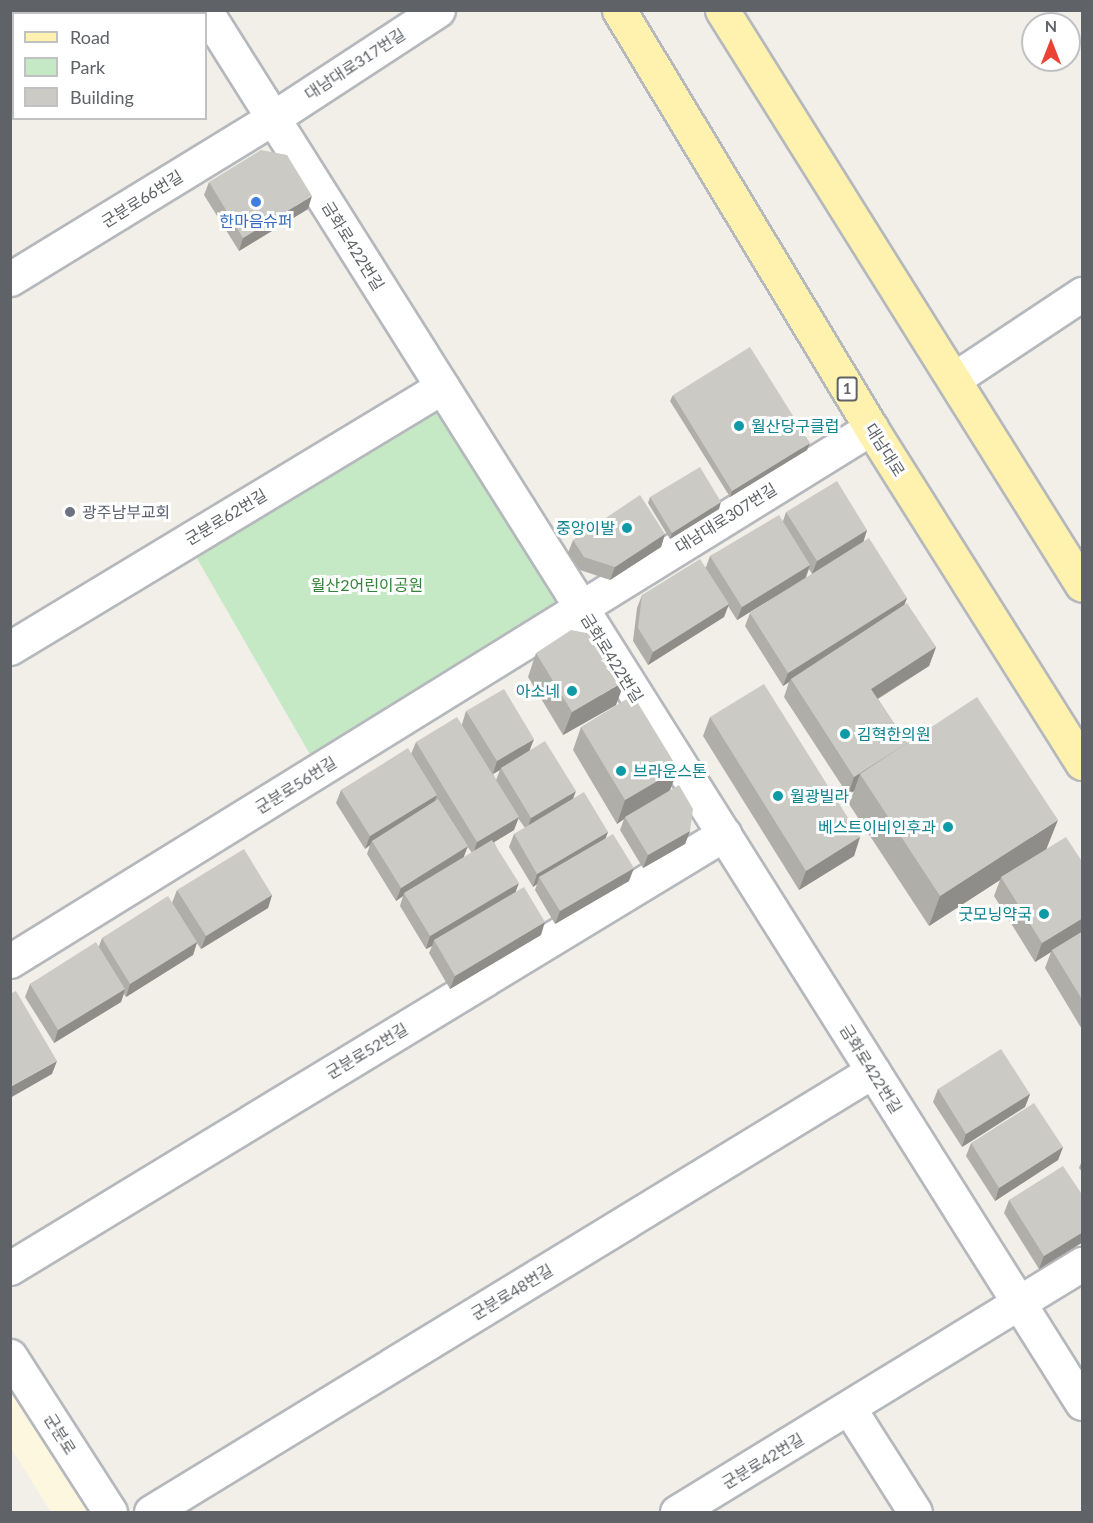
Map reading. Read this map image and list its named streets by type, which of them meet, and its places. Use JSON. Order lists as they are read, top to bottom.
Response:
{
  "streets": {
    "main road": ["1", "대남대로"],
    "street": [
      "대남대로317번길",
      "군분로66번길",
      "금화로422번길",
      "군분로62번길",
      "대남대로307번길",
      "군분로56번길",
      "군분로52번길",
      "군분로48번길",
      "군분로",
      "군분로42번길"
    ]
  },
  "crossings": [
    ["대남대로317번길", "군분로66번길"],
    ["대남대로317번길", "금화로422번길"],
    ["군분로66번길", "금화로422번길"],
    ["금화로422번길", "군분로62번길"],
    ["금화로422번길", "대남대로307번길"],
    ["금화로422번길", "군분로56번길"],
    ["금화로422번길", "군분로52번길"],
    ["금화로422번길", "군분로48번길"],
    ["금화로422번길", "군분로42번길"],
    ["대남대로", "대남대로307번길"],
    ["대남대로307번길", "군분로56번길"]
  ],
  "parks": ["월산2어린이공원"],
  "places": [
    "한마음슈퍼",
    "월산당구클럽",
    "광주남부교회",
    "중앙이발",
    "아소네",
    "김혁한의원",
    "브라운스톤",
    "월광빌라",
    "베스트이비인후과",
    "굿모닝약국"
  ],
  "legend": ["Road", "Park", "Building"],
  "north": "top"
}
